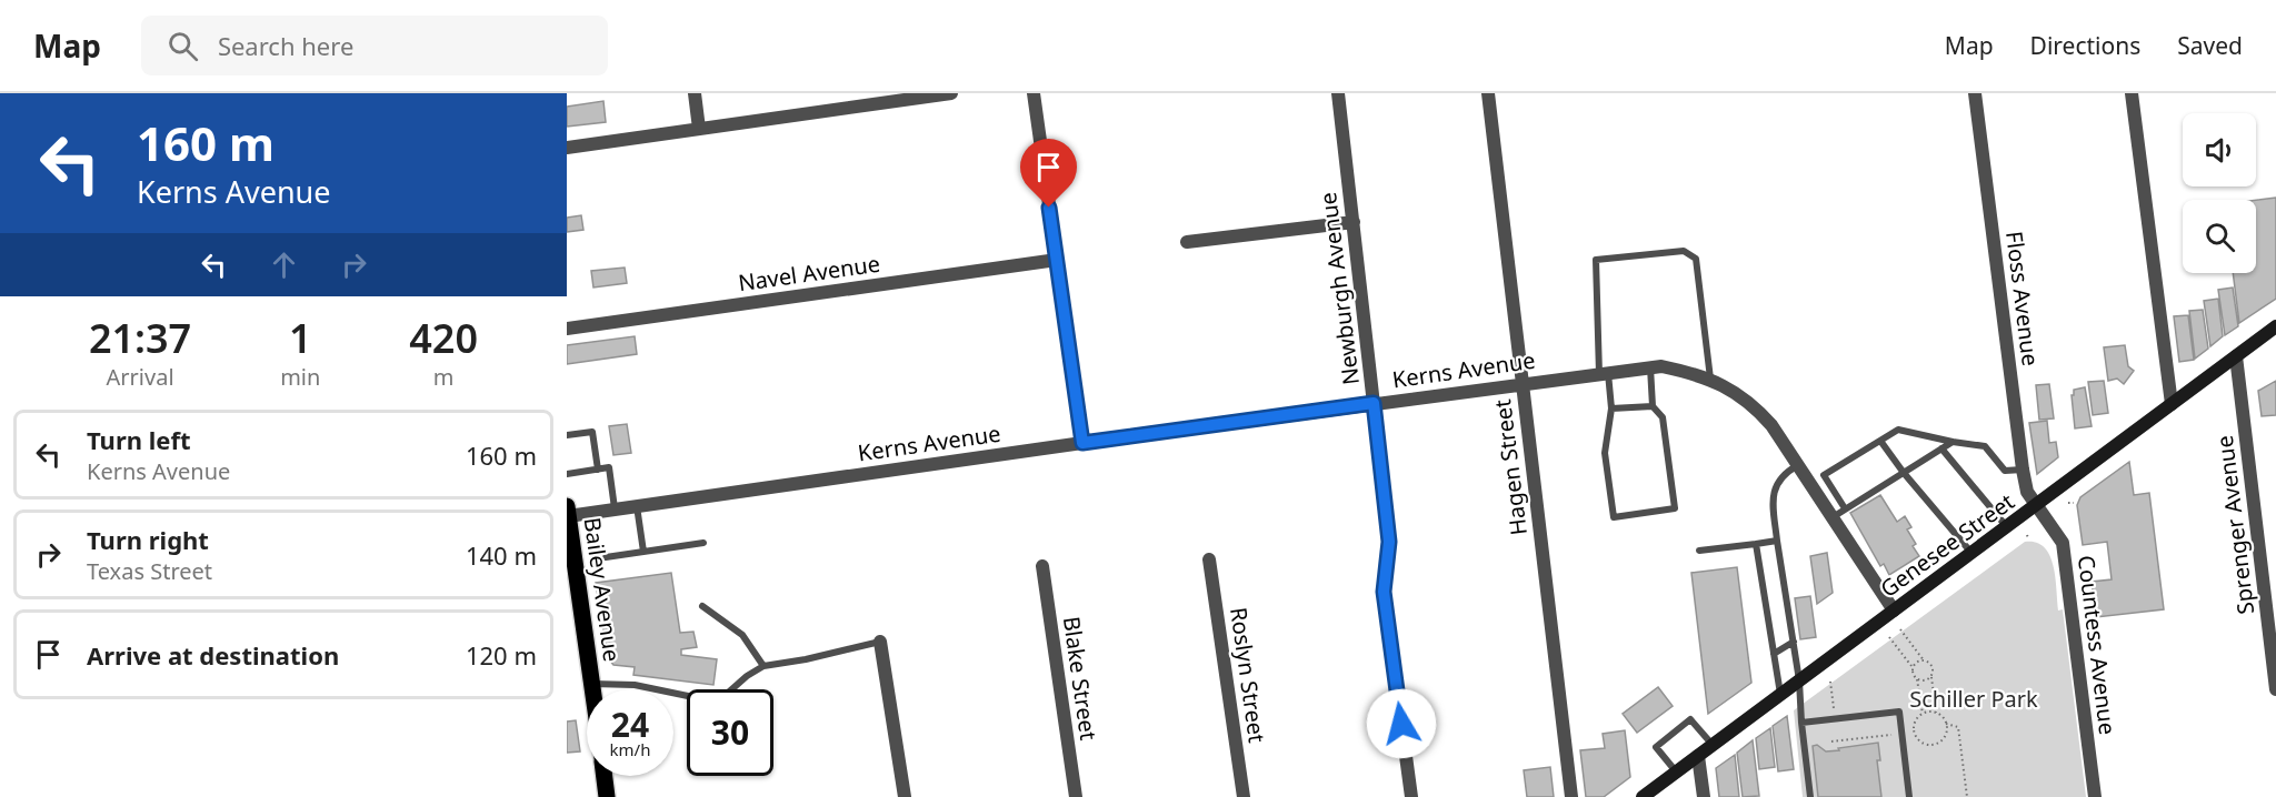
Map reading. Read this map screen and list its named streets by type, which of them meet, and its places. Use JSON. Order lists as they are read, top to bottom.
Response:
{
  "streets": {
    "main road": ["Genesee Street", "Bailey Avenue"],
    "street": [
      "Navel Avenue",
      "Newburgh Avenue",
      "Floss Avenue",
      "Kerns Avenue",
      "Hagen Street",
      "Sprenger Avenue",
      "Countess Avenue",
      "Roslyn Street",
      "Blake Street"
    ]
  },
  "crossings": [
    ["Newburgh Avenue", "Kerns Avenue"],
    ["Floss Avenue", "Genesee Street"],
    ["Floss Avenue", "Countess Avenue"],
    ["Kerns Avenue", "Hagen Street"],
    ["Kerns Avenue", "Genesee Street"],
    ["Kerns Avenue", "Bailey Avenue"],
    ["Sprenger Avenue", "Genesee Street"],
    ["Genesee Street", "Countess Avenue"]
  ],
  "parks": ["Schiller Park"],
  "page": {
    "header": "Map",
    "search": "Search here",
    "nav": ["Map", "Directions", "Saved"],
    "turn": ["160 m", "Kerns Avenue"],
    "eta": [
      "21:37",
      "Arrival",
      "1",
      "min",
      "420",
      "m"
    ],
    "list": [
      {
        "name": "Turn left",
        "note": "Kerns Avenue",
        "value": "160 m"
      },
      {
        "name": "Turn right",
        "note": "Texas Street",
        "value": "140 m"
      },
      {
        "name": "Arrive at destination",
        "value": "120 m"
      }
    ],
    "speed": "24 km/h",
    "limit": "30"
  }
}
